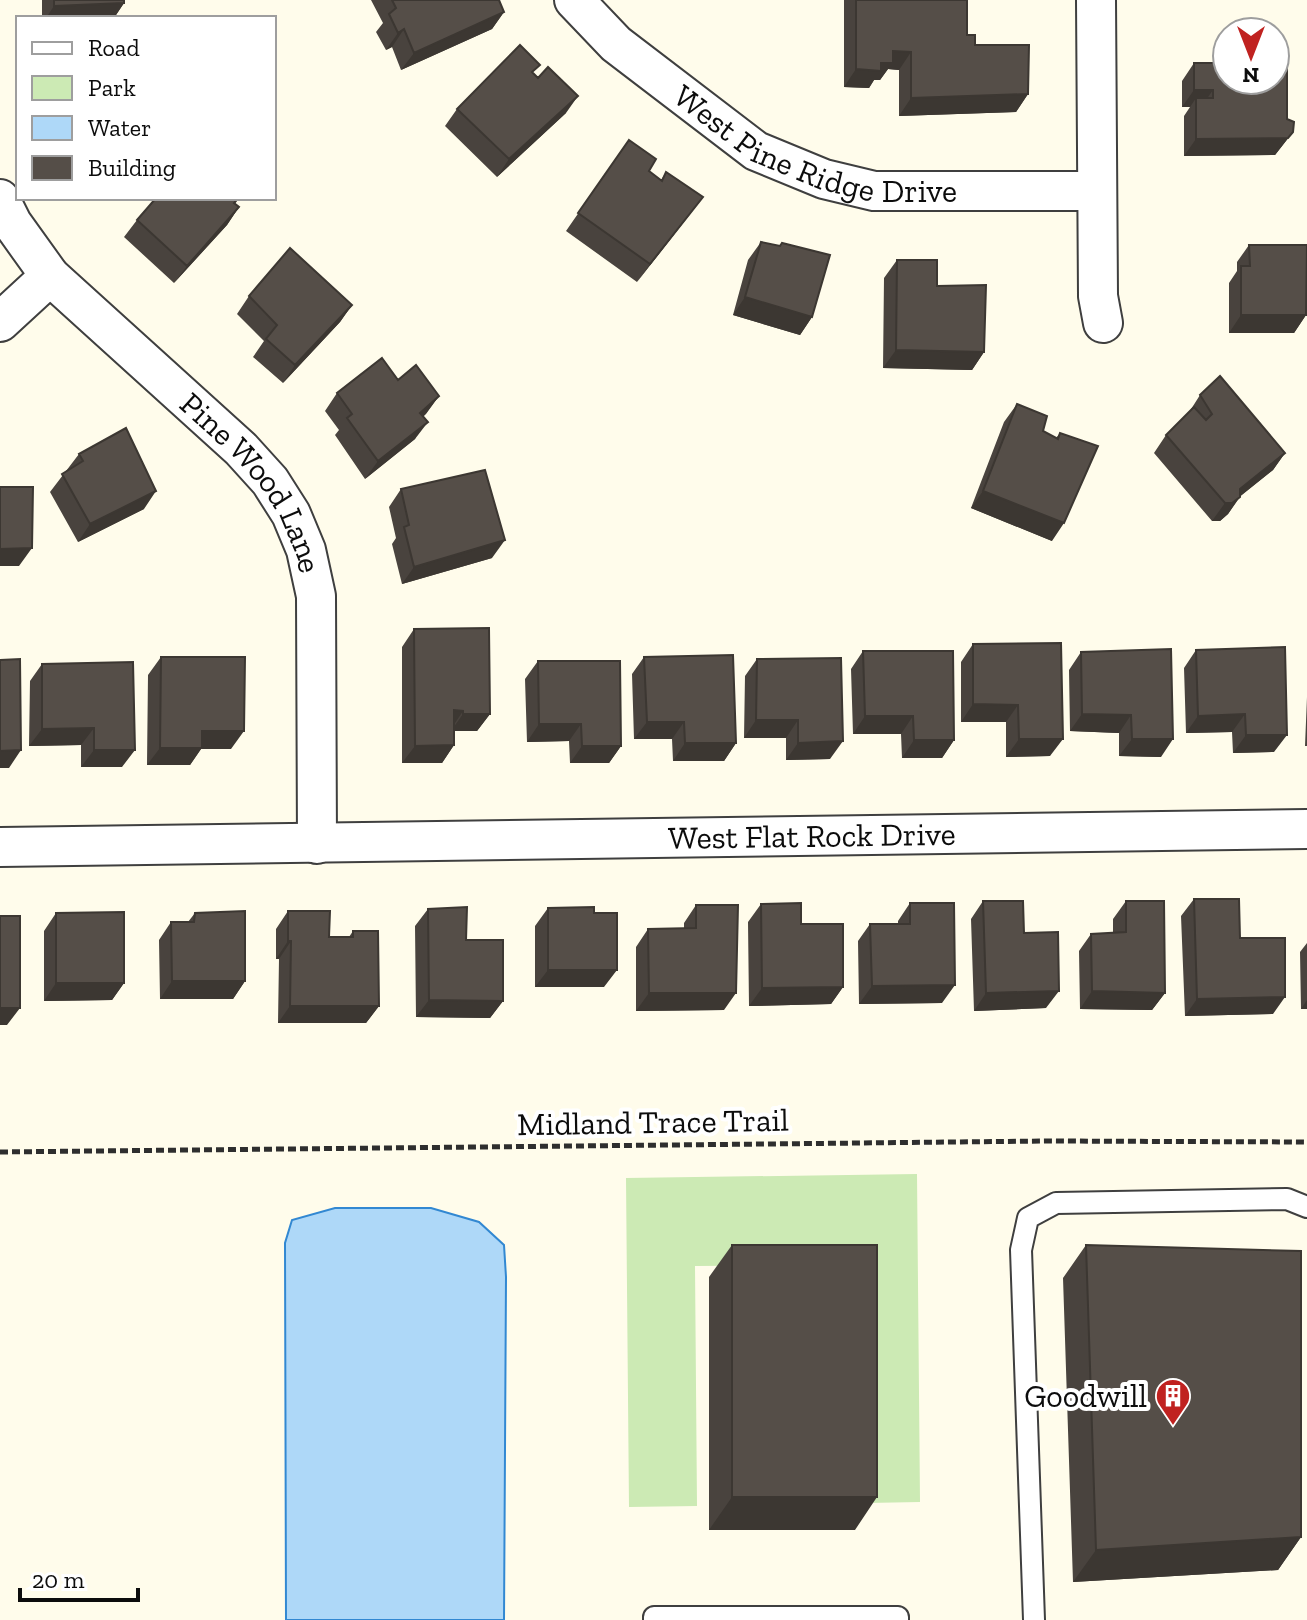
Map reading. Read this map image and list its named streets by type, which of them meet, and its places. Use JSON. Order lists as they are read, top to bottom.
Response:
{
  "streets": {
    "street": ["West Pine Ridge Drive", "Pine Wood Lane", "West Flat Rock Drive"],
    "path": ["Midland Trace Trail"]
  },
  "crossings": [
    ["Pine Wood Lane", "West Flat Rock Drive"]
  ],
  "places": {
    "building": ["Goodwill"]
  },
  "legend": [
    "Road",
    "Park",
    "Water",
    "Building"
  ],
  "scale_bar": "20 m",
  "north": "bottom"
}
